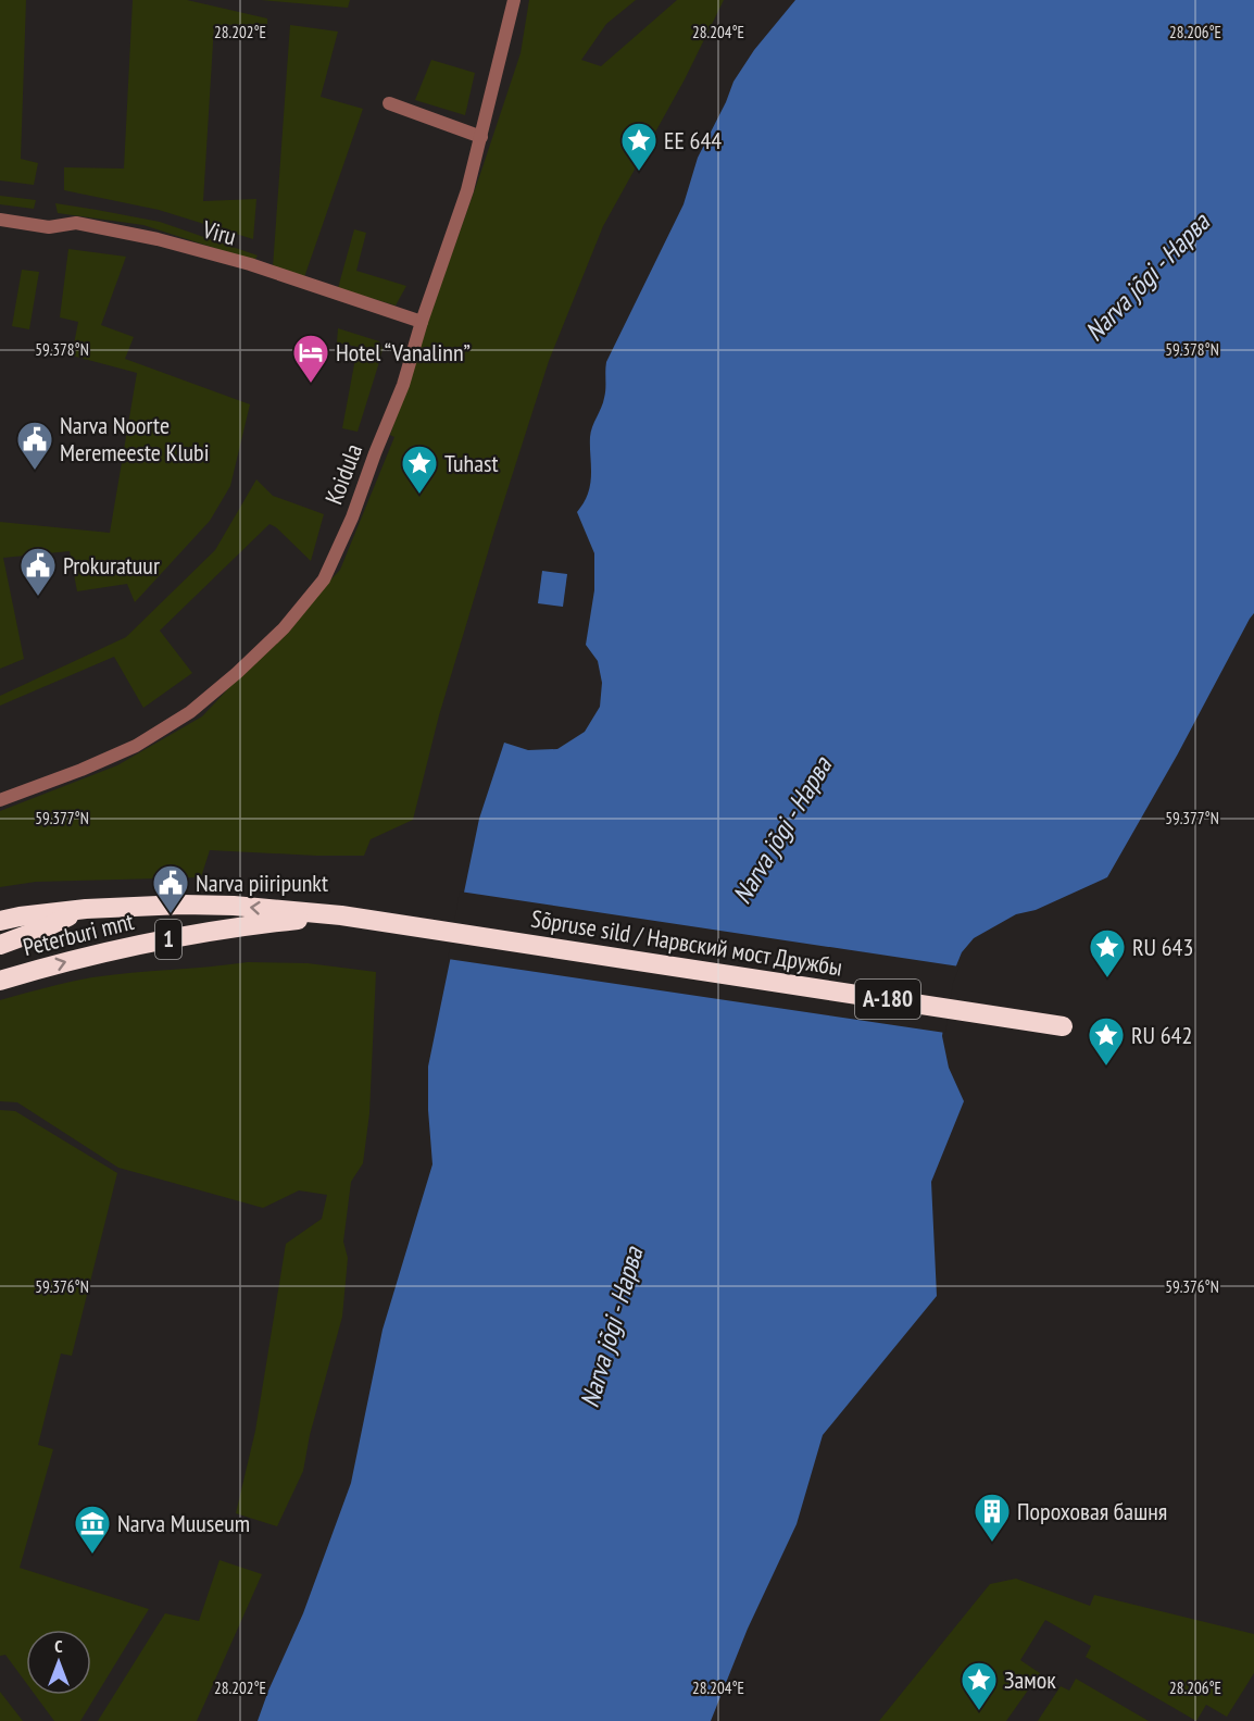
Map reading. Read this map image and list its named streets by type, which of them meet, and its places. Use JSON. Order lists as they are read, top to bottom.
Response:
{
  "streets": {
    "highway": [
      "Peterburi mnt",
      "1",
      "Sõpruse sild / Нарвский мост Дружбы",
      "А-180"
    ],
    "street": ["Viru", "Koidula"]
  },
  "crossings": [
    ["Viru", "Koidula"],
    ["Peterburi mnt", "Sõpruse sild / Нарвский мост Дружбы"]
  ],
  "water": ["Narva jõgi - Нарва"],
  "places": {
    "place": [
      "EE 644",
      "Tuhast",
      "RU 643",
      "RU 642",
      "Замок"
    ],
    "hotel": ["Hotel “Vanalinn”"],
    "public building": ["Narva Noorte Meremeeste Klubi", "Prokuratuur", "Narva piiripunkt"],
    "building": ["Пороховая башня"],
    "museum": ["Narva Muuseum"]
  },
  "north": "top",
  "coordinates": [
    "28.202°E",
    "28.204°E",
    "28.206°E",
    "59.378°N",
    "59.377°N",
    "59.376°N"
  ]
}
